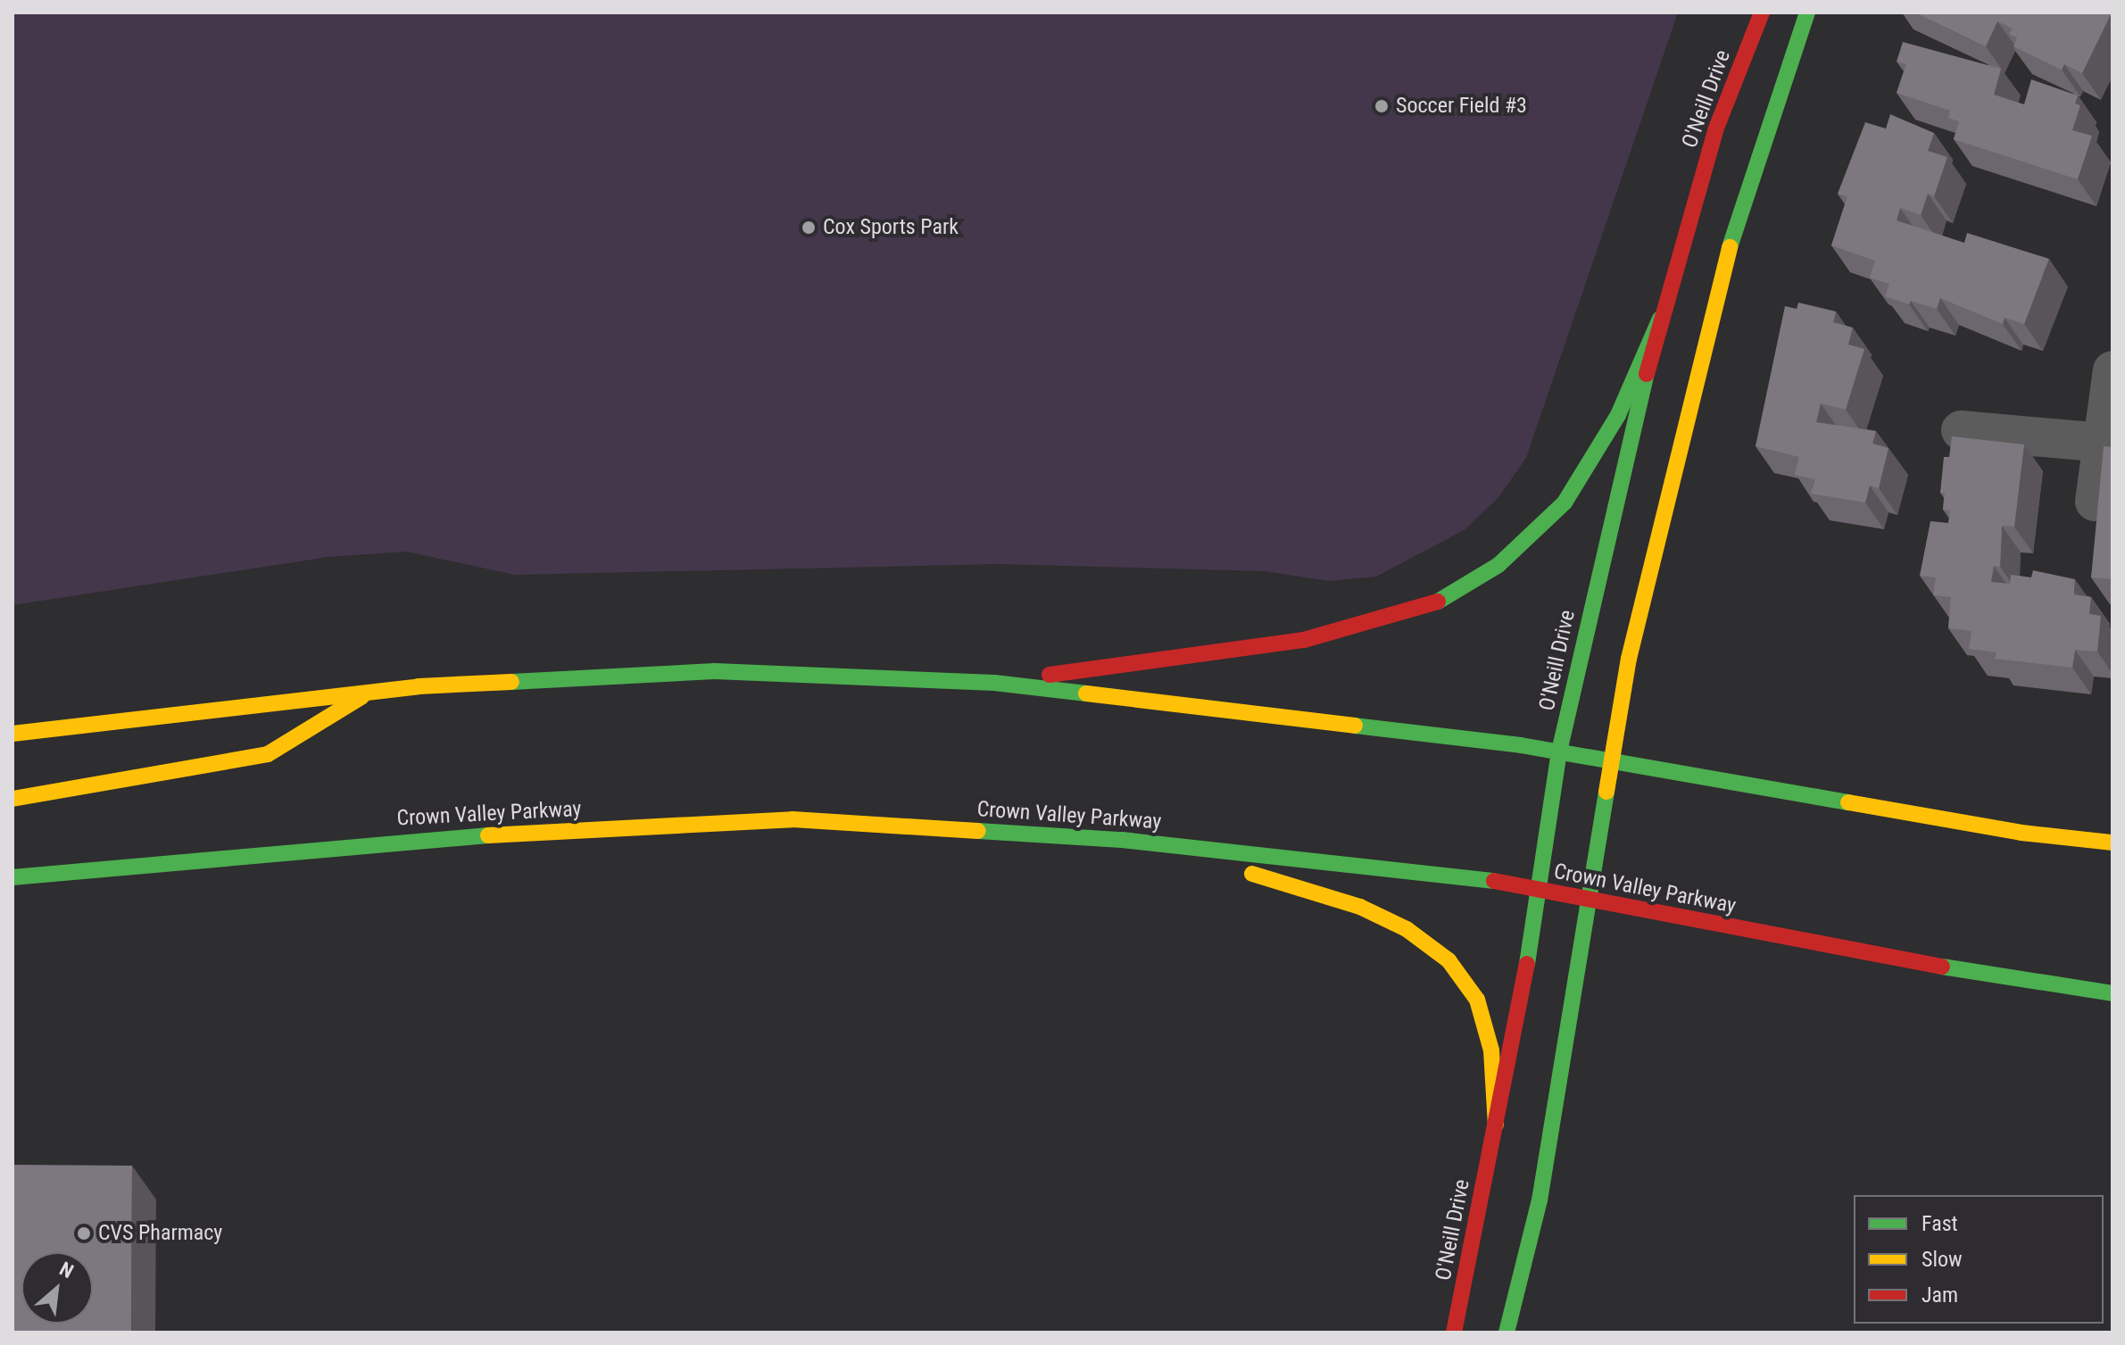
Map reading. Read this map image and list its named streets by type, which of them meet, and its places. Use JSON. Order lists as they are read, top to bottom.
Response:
{
  "streets": {
    "main road": ["O'Neill Drive", "Crown Valley Parkway"]
  },
  "crossings": [
    ["O'Neill Drive", "Crown Valley Parkway"]
  ],
  "places": ["Soccer Field #3", "Cox Sports Park", "CVS Pharmacy"],
  "legend": ["Fast", "Slow", "Jam"],
  "north": "top right"
}
